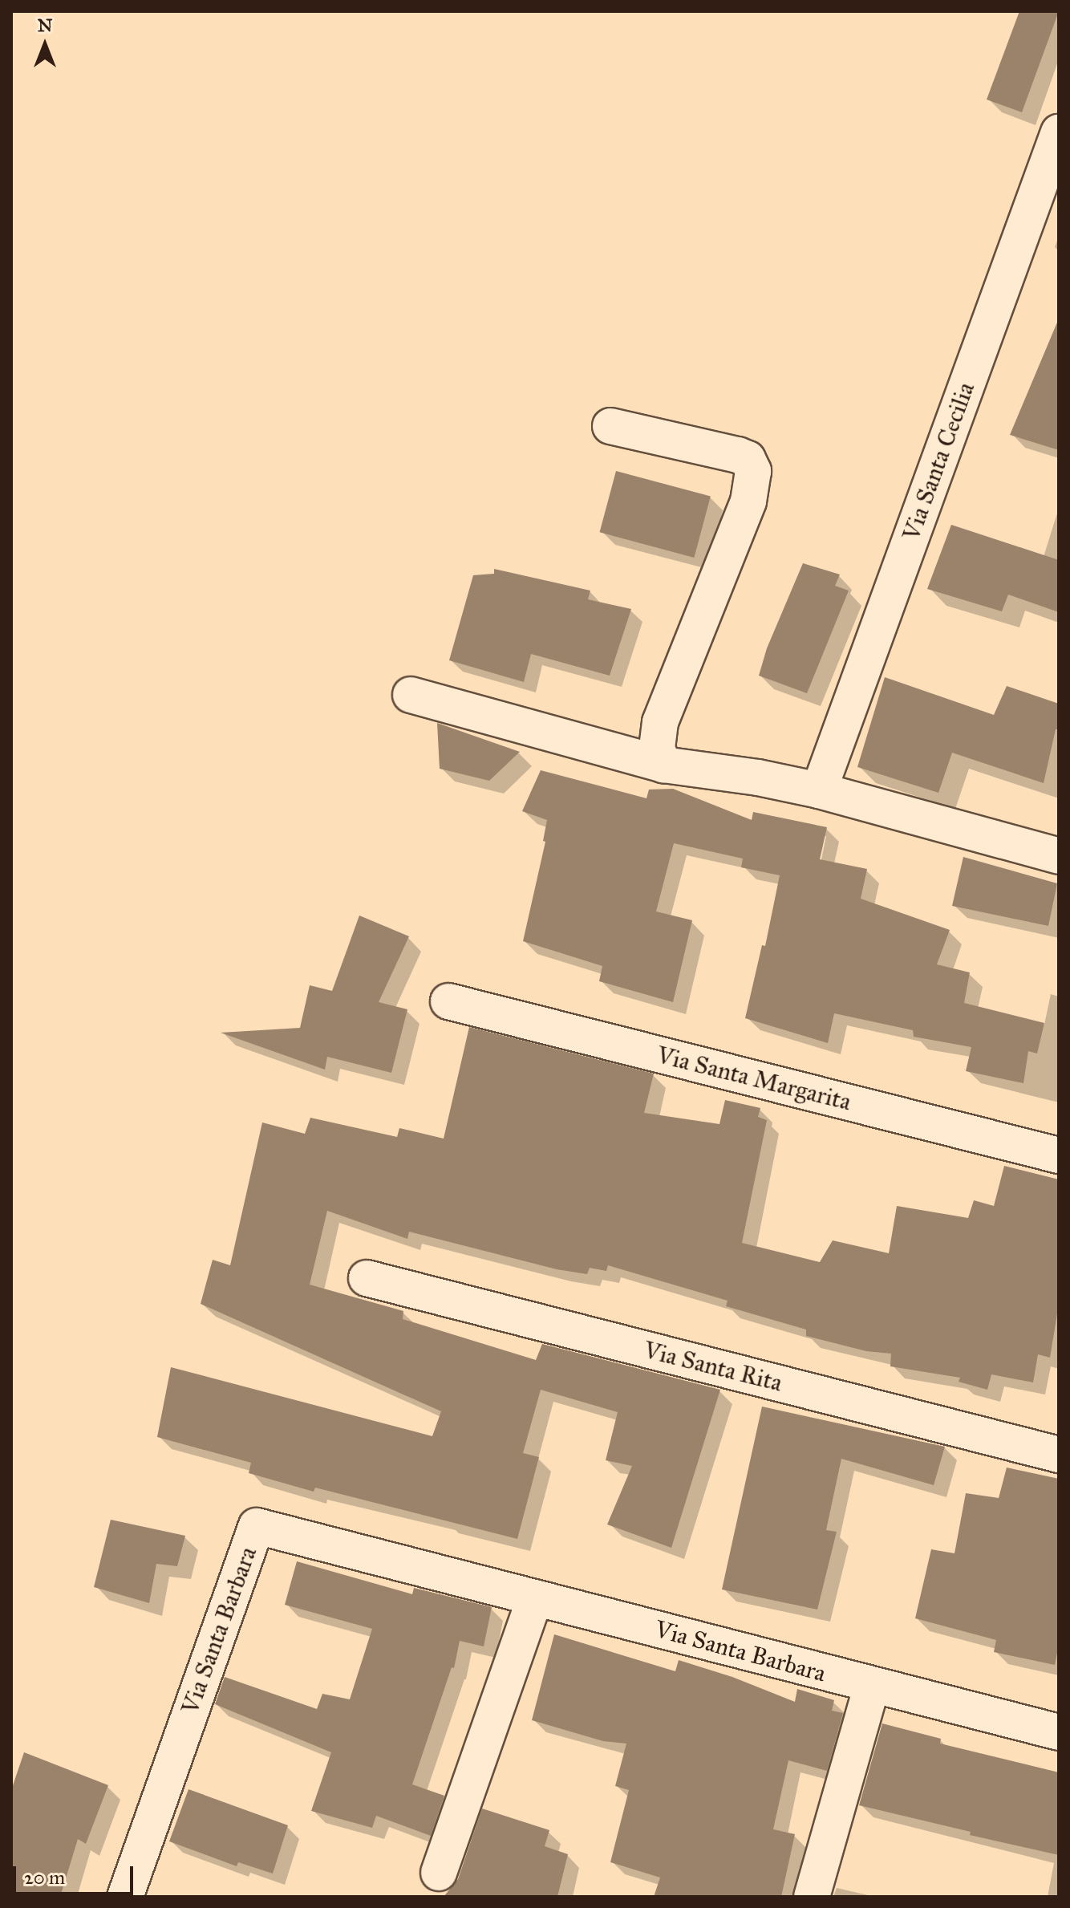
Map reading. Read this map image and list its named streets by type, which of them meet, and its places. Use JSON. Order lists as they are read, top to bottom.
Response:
{
  "streets": {
    "street": [
      "Via Santa Cecilia",
      "Via Santa Margarita",
      "Via Santa Rita",
      "Via Santa Barbara"
    ]
  },
  "scale_bar": "20 m",
  "north": "top"
}
